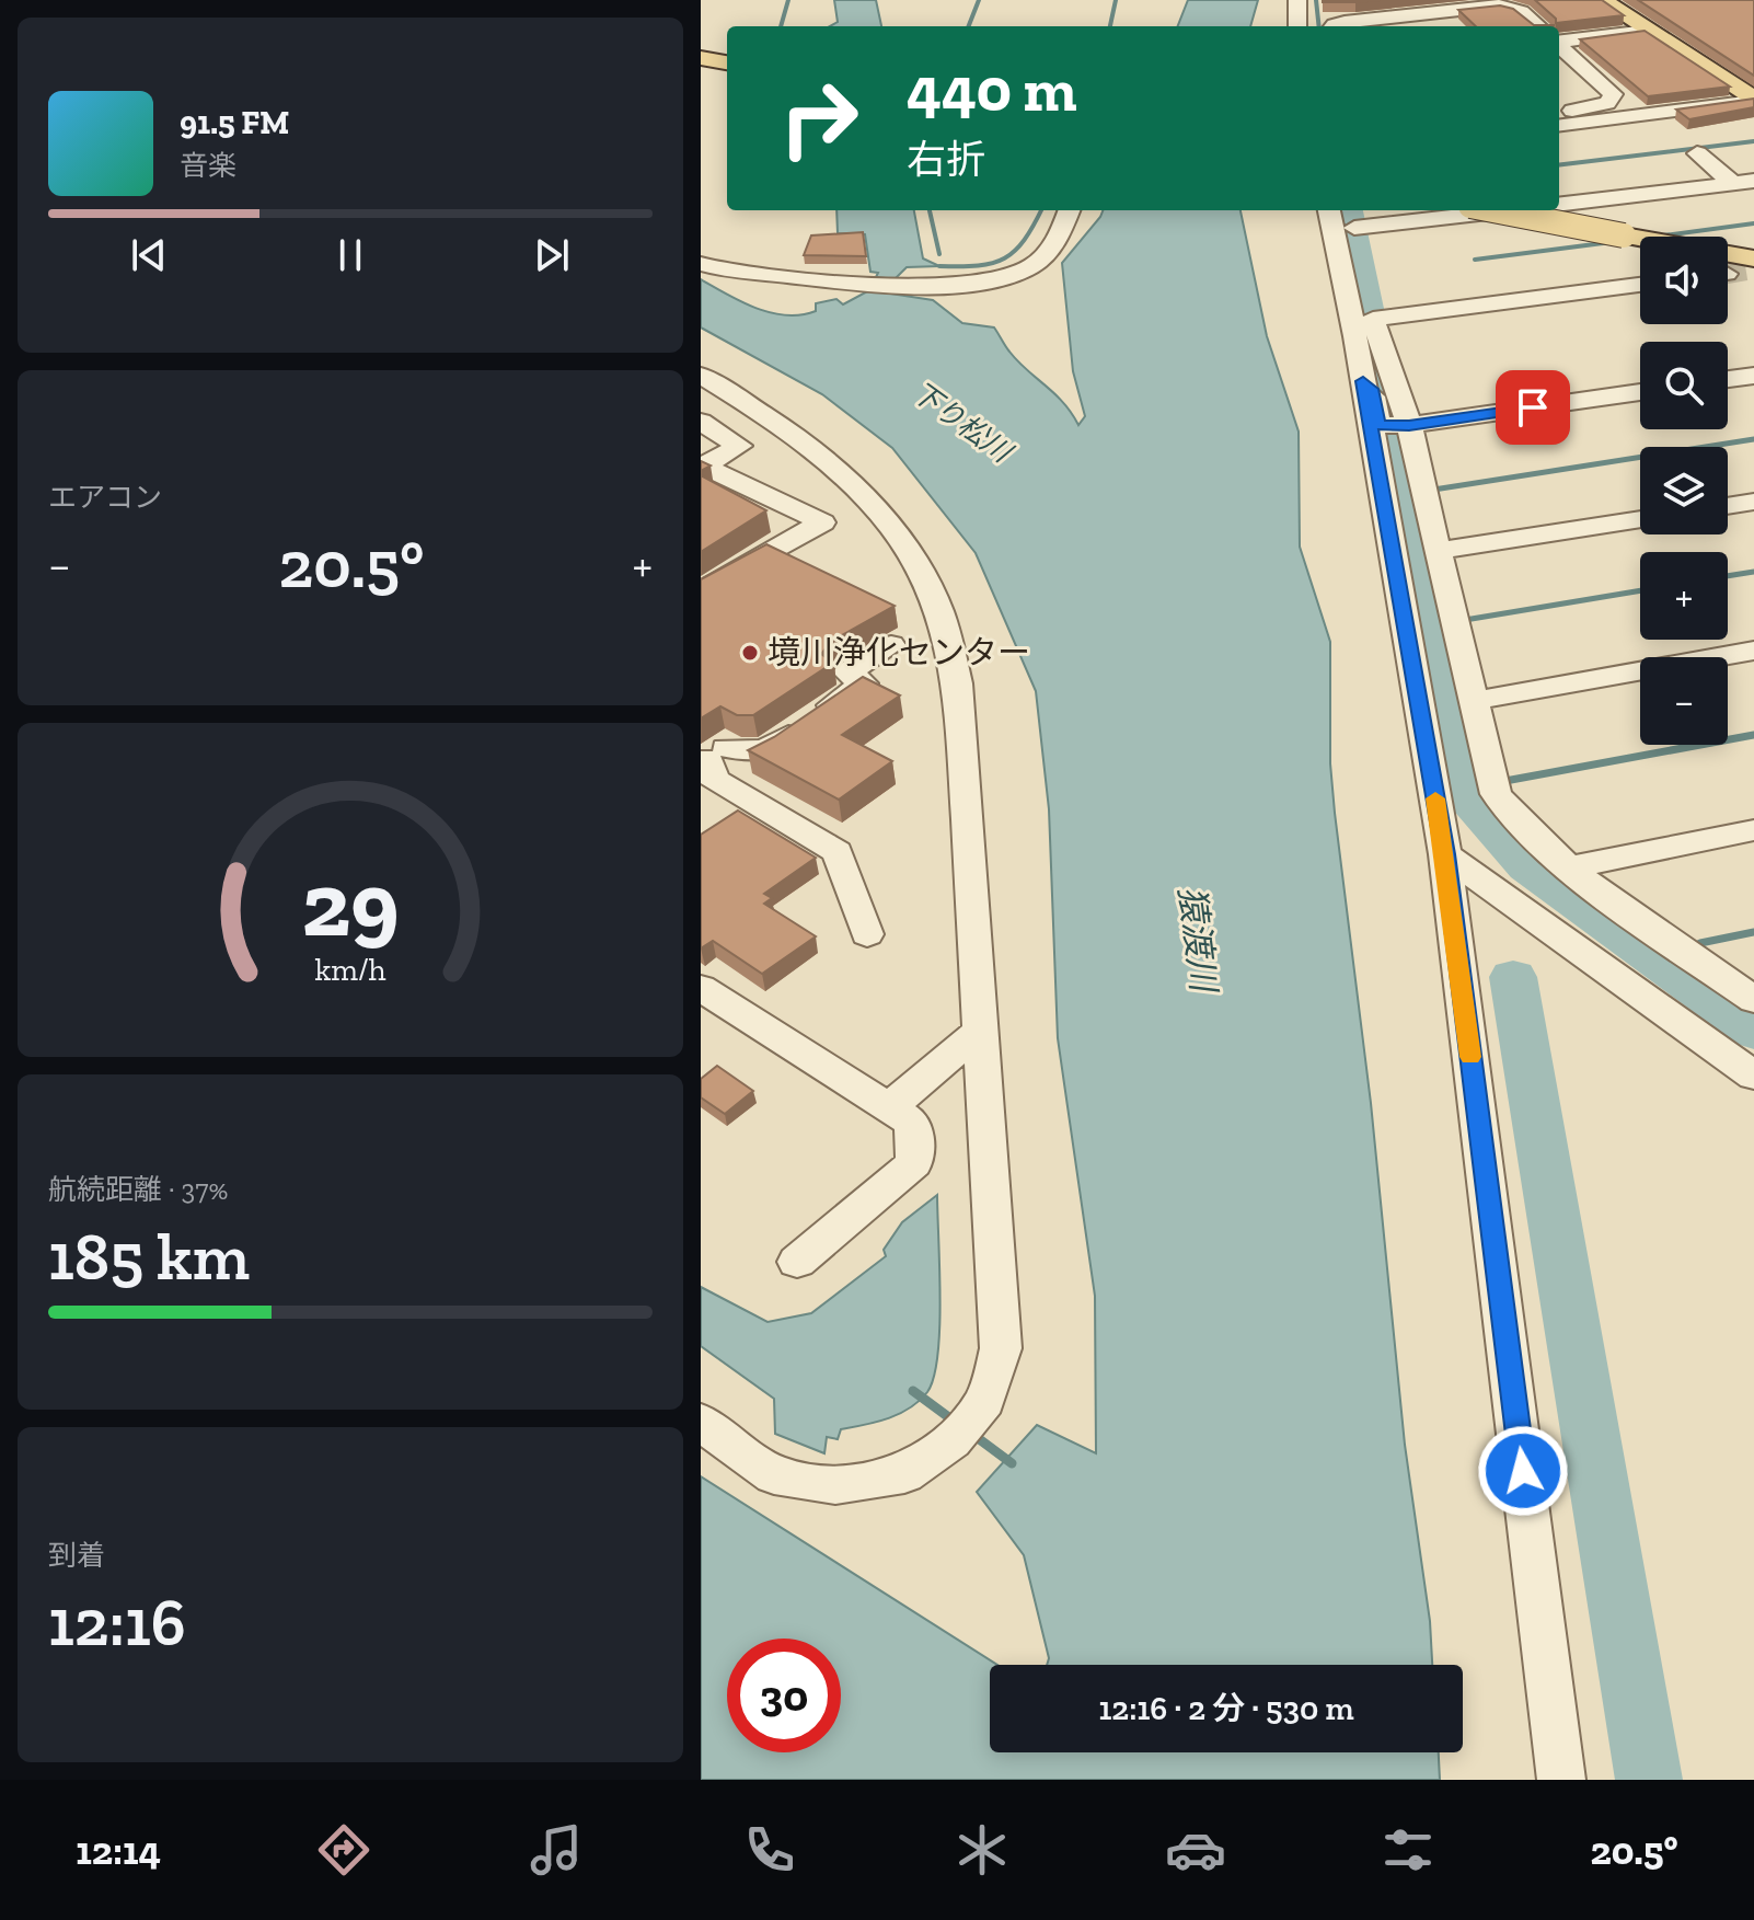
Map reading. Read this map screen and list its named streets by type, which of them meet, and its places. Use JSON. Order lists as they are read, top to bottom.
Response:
{
  "water": ["下り松川", "猿渡川"],
  "places": ["境川浄化センター"],
  "page": {
    "turn": ["440 m", "右折"],
    "song": ["91.5 FM", "音楽"],
    "map_buttons": ["+", "−"],
    "tile": [
      "エアコン",
      ["航続距離 · 37%", "185 km"],
      ["到着", "12:16"]
    ],
    "heat": ["−", "20.5°", "+"],
    "limit": "30",
    "trip": "12:16 · 2 分 · 530 m",
    "tabs": ["12:14", "20.5°"],
    "gauge": ["29", "km/h"]
  }
}
